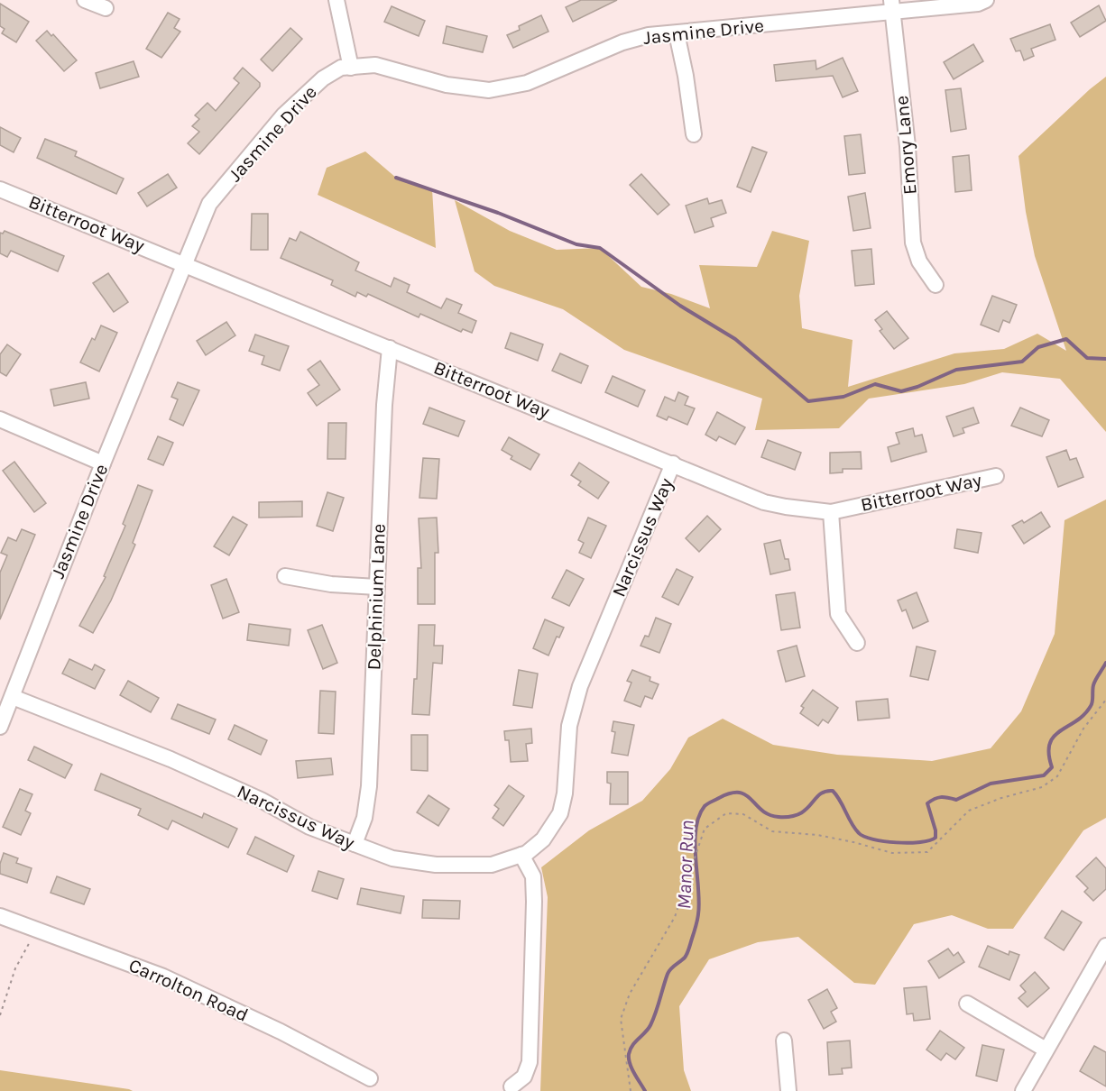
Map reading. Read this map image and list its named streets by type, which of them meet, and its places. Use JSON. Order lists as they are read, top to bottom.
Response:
{
  "streets": {
    "street": [
      "Jasmine Drive",
      "Emory Lane",
      "Bitterroot Way",
      "Narcissus Way",
      "Delphinium Lane",
      "Carrolton Road"
    ]
  },
  "crossings": [
    ["Jasmine Drive", "Emory Lane"],
    ["Jasmine Drive", "Bitterroot Way"],
    ["Jasmine Drive", "Narcissus Way"],
    ["Bitterroot Way", "Narcissus Way"],
    ["Bitterroot Way", "Delphinium Lane"],
    ["Narcissus Way", "Delphinium Lane"]
  ],
  "water": ["Manor Run"]
}
